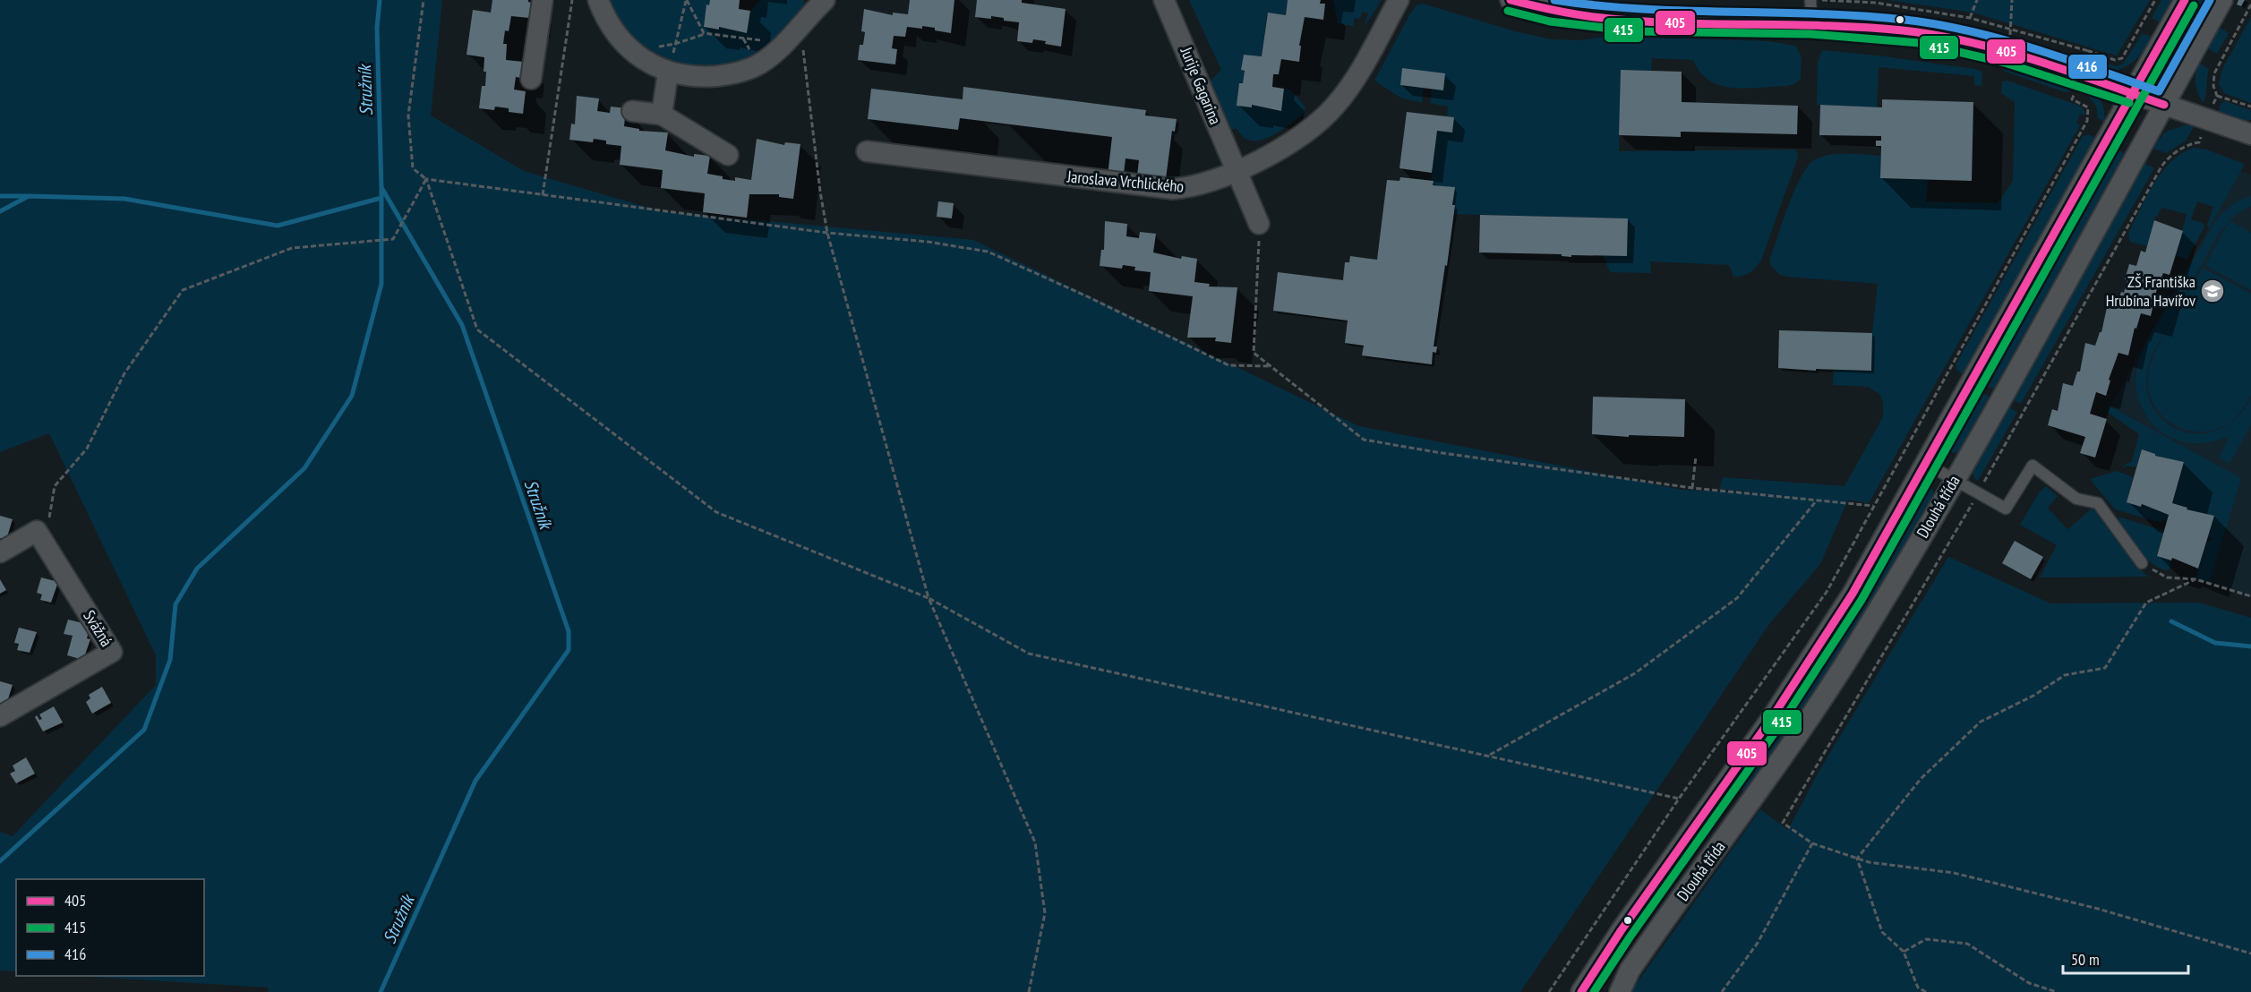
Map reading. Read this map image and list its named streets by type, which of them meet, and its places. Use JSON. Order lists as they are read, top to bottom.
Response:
{
  "streets": {
    "street": [
      "Jurije Gagarina",
      "Jaroslava Vrchlického",
      "Dlouhá třída",
      "Svážná"
    ]
  },
  "crossings": [
    ["Jurije Gagarina", "Jaroslava Vrchlického"]
  ],
  "water": ["Stružník"],
  "places": {
    "school or university": ["ZŠ Františka Hrubína Havířov"]
  },
  "lines": ["transit line 405", "transit line 416", "transit line 415"],
  "legend": ["405", "415", "416"],
  "scale_bar": "50 m"
}
